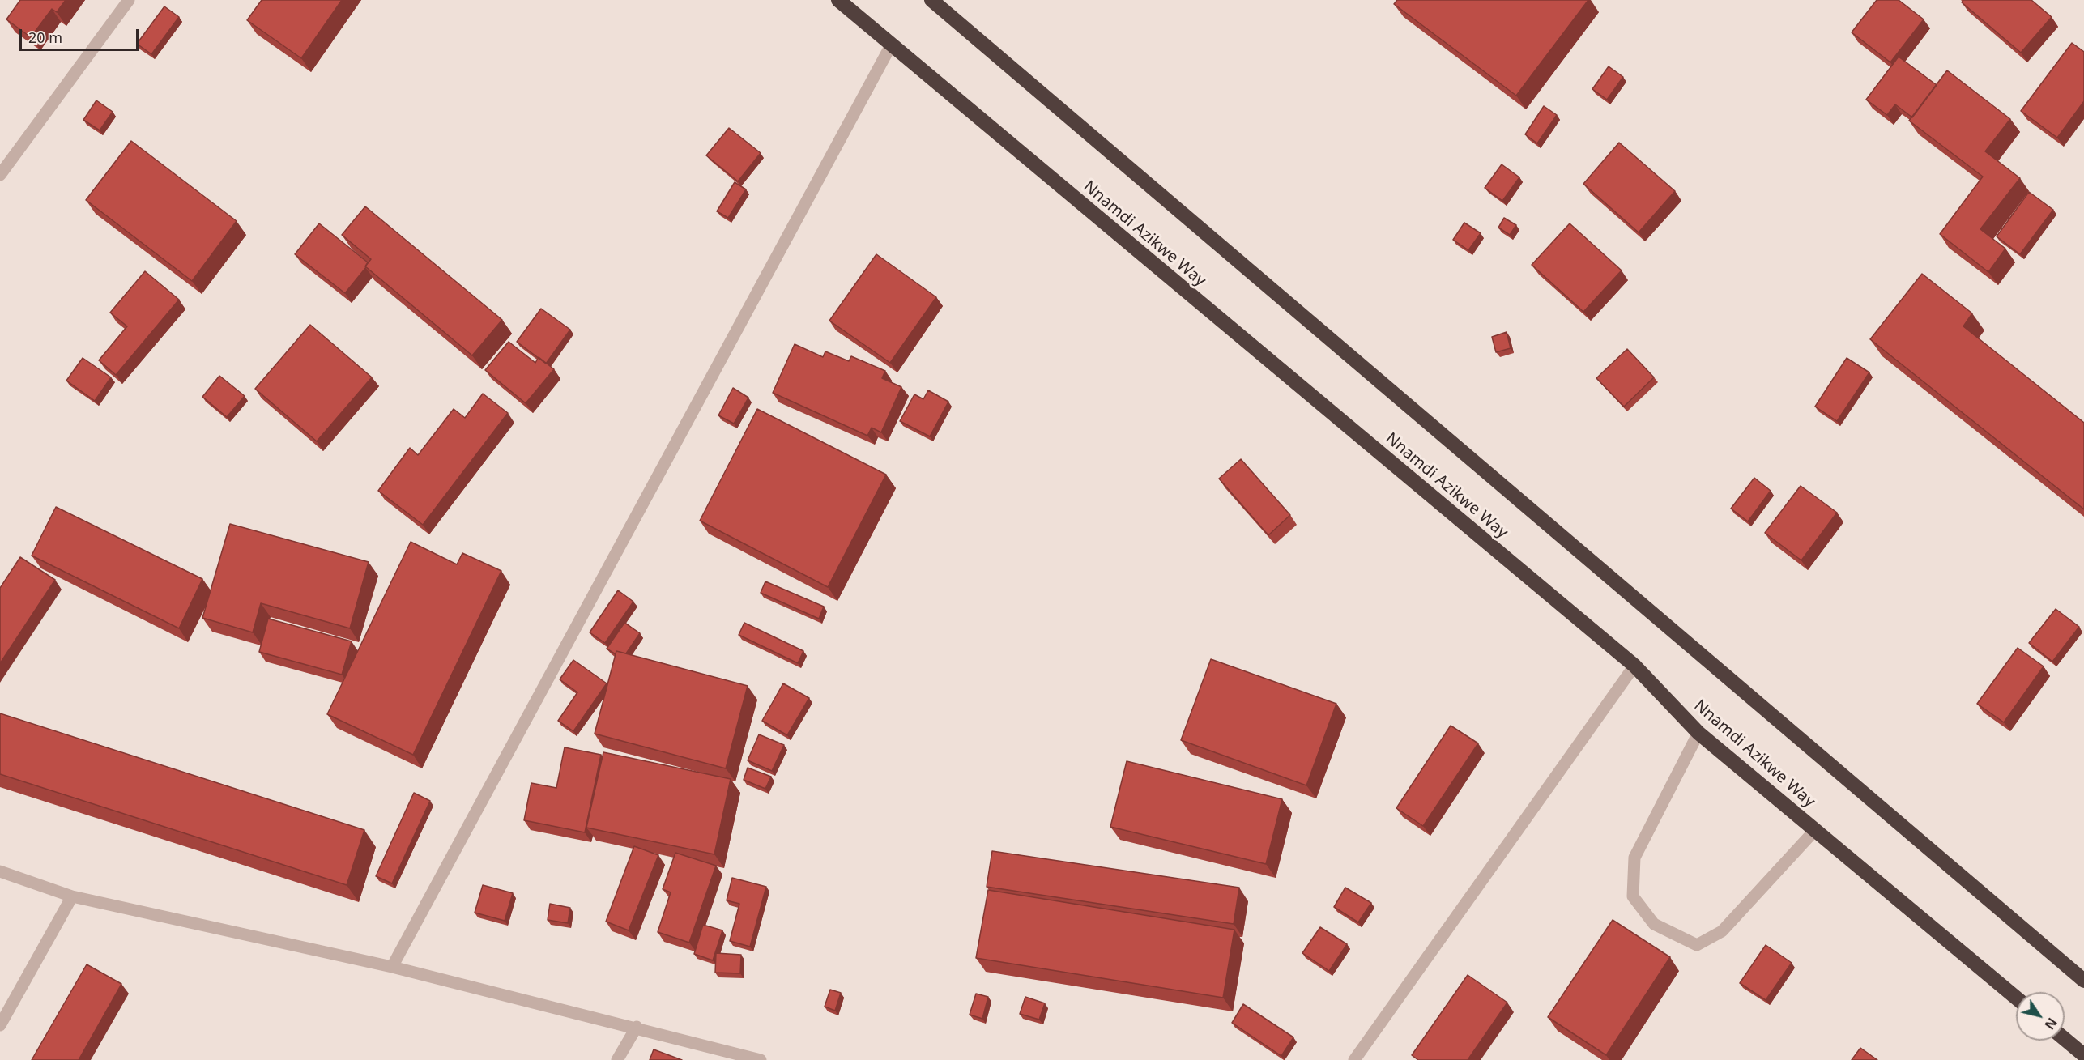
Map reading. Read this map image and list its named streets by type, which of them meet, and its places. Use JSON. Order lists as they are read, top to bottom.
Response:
{
  "streets": {
    "highway": ["Nnamdi Azikwe Way"]
  },
  "scale_bar": "20 m",
  "north": "bottom right"
}
